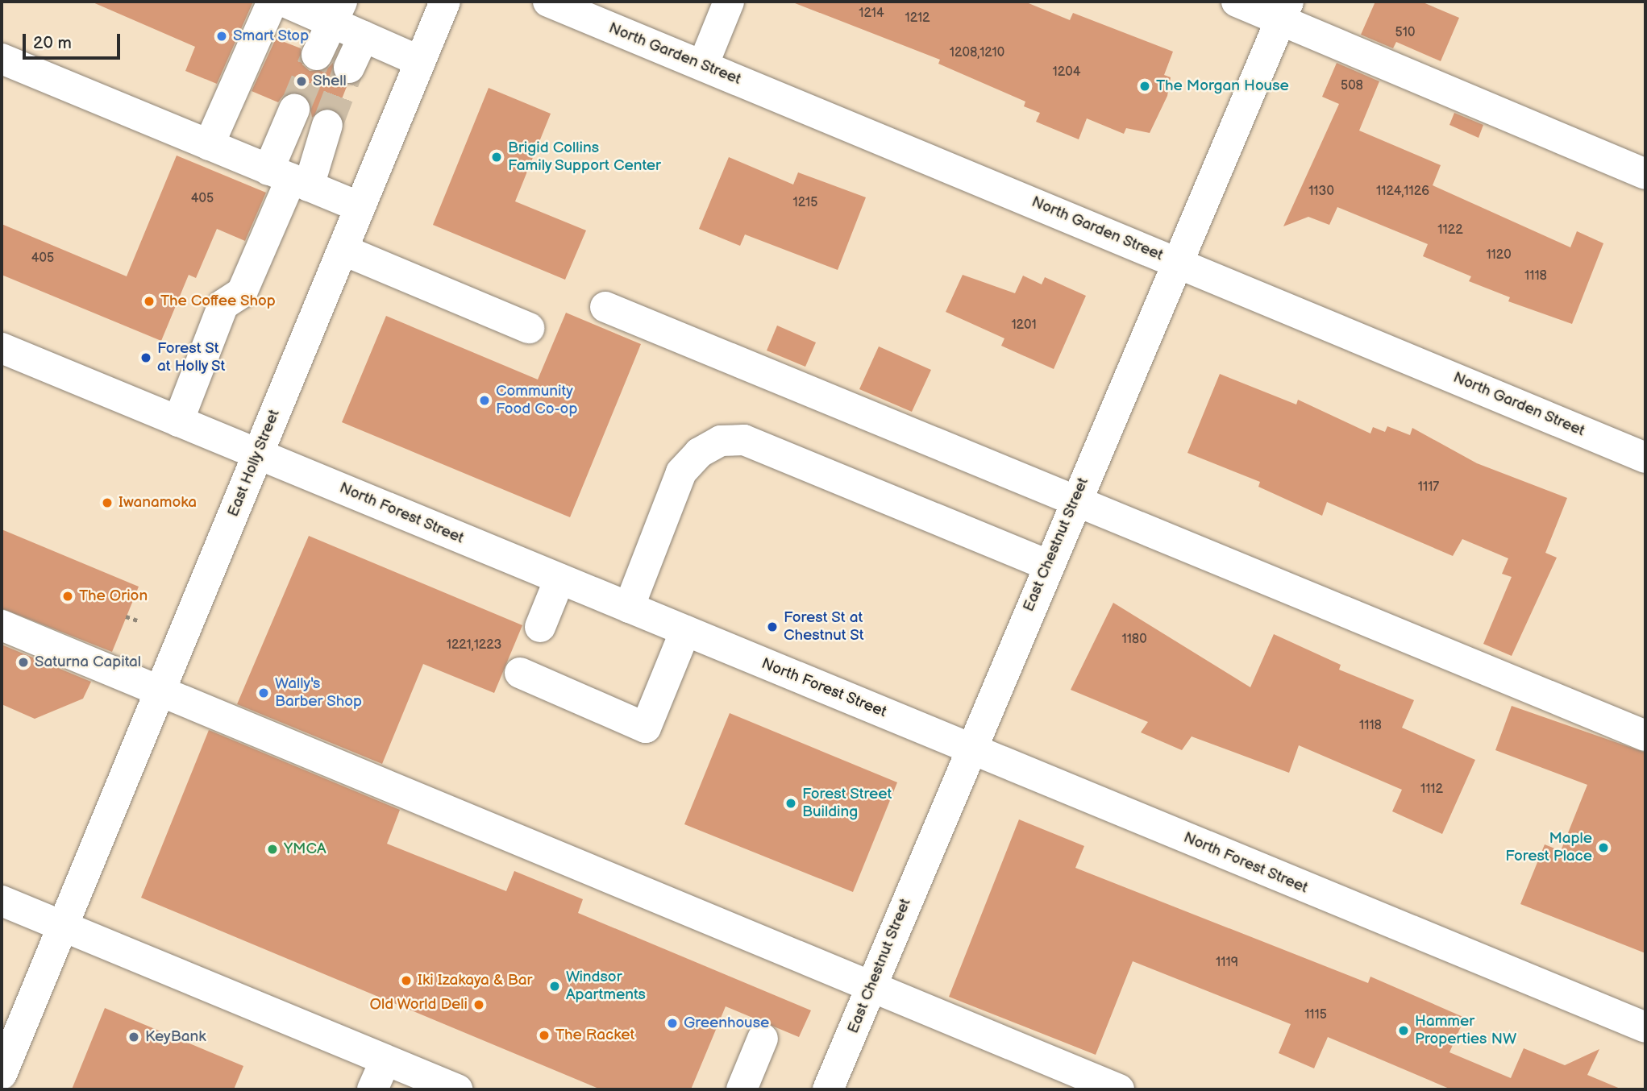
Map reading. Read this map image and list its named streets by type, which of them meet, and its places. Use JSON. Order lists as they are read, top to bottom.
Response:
{
  "streets": {
    "main road": [
      "North Garden Street",
      "East Holly Street",
      "North Forest Street",
      "East Chestnut Street"
    ]
  },
  "crossings": [
    ["North Garden Street", "East Chestnut Street"],
    ["East Holly Street", "North Forest Street"],
    ["North Forest Street", "East Chestnut Street"]
  ],
  "places": [
    "Smart Stop",
    "Shell",
    "The Morgan House",
    "Brigid Collins Family Support Center",
    "The Coffee Shop",
    "Forest St at Holly St",
    "Community Food Co-op",
    "Iwanamoka",
    "The Orion",
    "Forest St at Chestnut St",
    "Saturna Capital",
    "Wally's Barber Shop",
    "Forest Street Building",
    "Maple Forest Place",
    "YMCA",
    "Iki Izakaya & Bar",
    "Windsor Apartments",
    "Old World Deli",
    "Greenhouse",
    "Hammer Properties NW",
    "The Racket",
    "KeyBank"
  ],
  "house_numbers": [
    "1214",
    "1212",
    "510",
    "1208,1210",
    "1204",
    "508",
    "1130",
    "1124,1126",
    "405",
    "1215",
    "1122",
    "1120",
    "405",
    "1118",
    "1201",
    "1117",
    "1180",
    "1221,1223",
    "1118",
    "1112",
    "1119",
    "1115"
  ],
  "scale_bar": "20 m"
}
